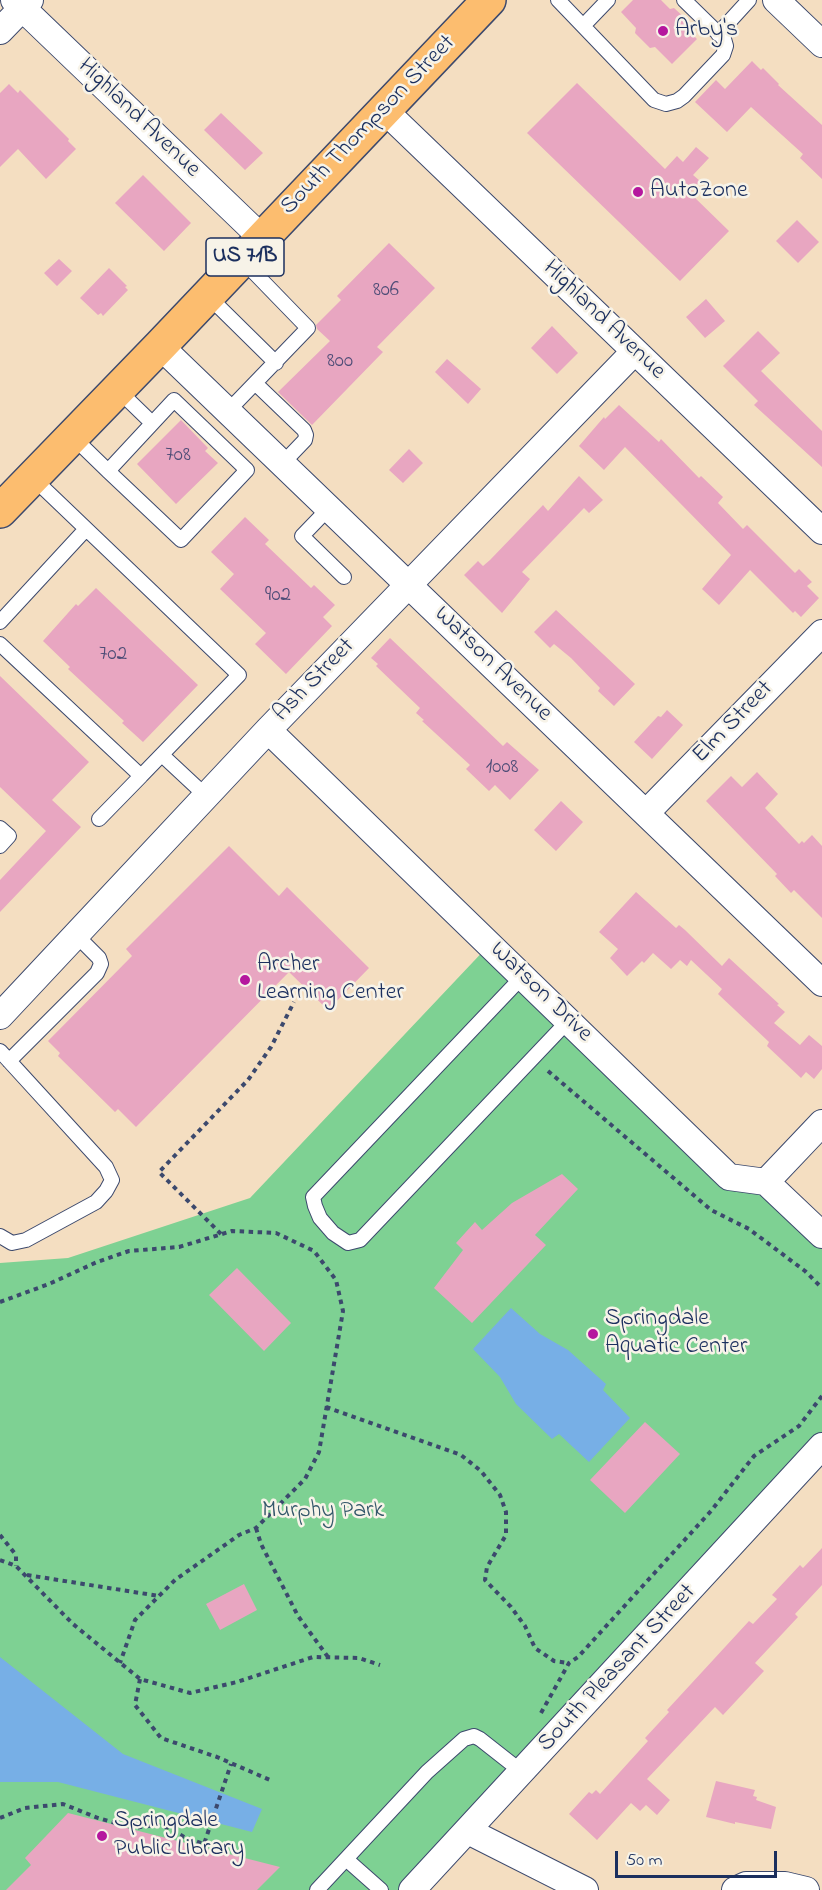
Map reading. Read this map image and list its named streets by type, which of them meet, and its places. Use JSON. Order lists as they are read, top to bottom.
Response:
{
  "streets": {
    "main road": ["South Thompson Street", "US 71B"],
    "street": [
      "Highland Avenue",
      "Watson Avenue",
      "Ash Street",
      "Elm Street",
      "Watson Drive",
      "South Pleasant Street"
    ]
  },
  "crossings": [
    ["Highland Avenue", "South Thompson Street"],
    ["Highland Avenue", "Ash Street"],
    ["South Thompson Street", "Watson Avenue"],
    ["Watson Avenue", "Ash Street"],
    ["Watson Avenue", "Elm Street"],
    ["Ash Street", "Watson Drive"]
  ],
  "parks": ["Murphy Park"],
  "places": [
    "Arby's",
    "AutoZone",
    "Archer Learning Center",
    "Springdale Aquatic Center",
    "Springdale Public Library"
  ],
  "house_numbers": [
    "806",
    "800",
    "708",
    "902",
    "702",
    "1008"
  ],
  "scale_bar": "50 m"
}
